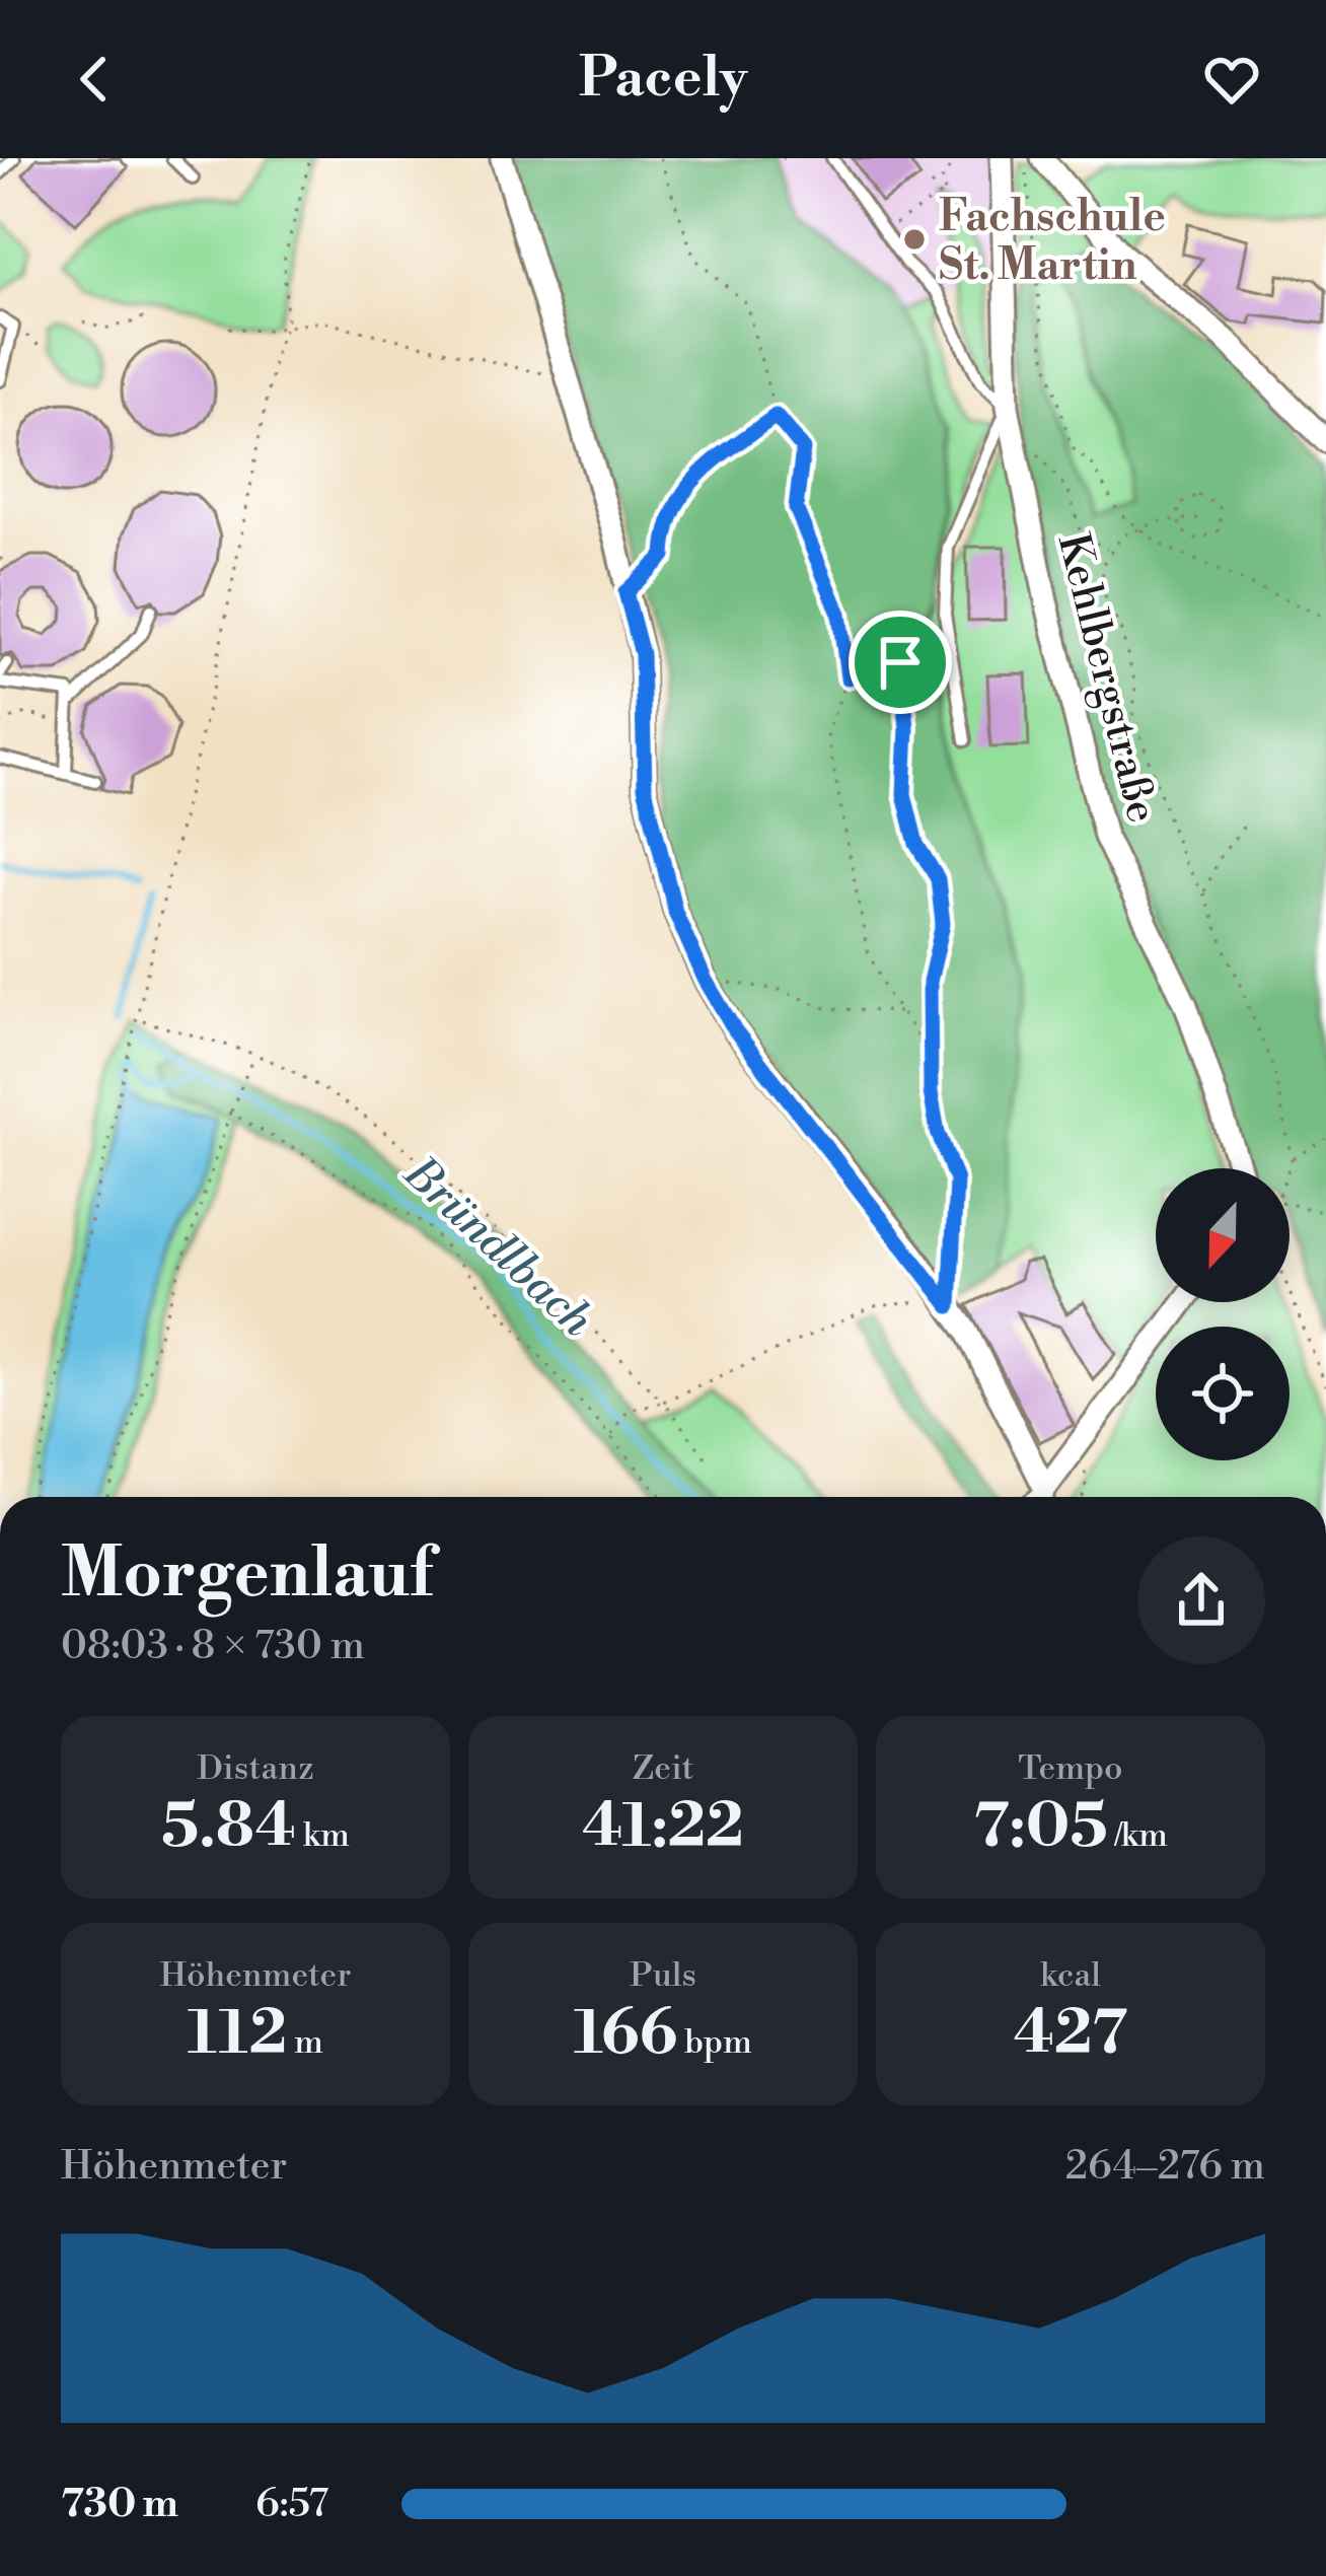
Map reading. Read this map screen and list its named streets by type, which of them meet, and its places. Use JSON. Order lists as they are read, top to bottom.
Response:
{
  "streets": {
    "street": ["Kehlbergstraße"]
  },
  "water": ["Bründlbach"],
  "places": ["Fachschule St. Martin"],
  "north": "bottom",
  "page": {
    "header": "Pacely",
    "heading": ["Morgenlauf", "08:03 · 8 × 730 m"],
    "stats": [
      ["Distanz", "5.84 km"],
      ["Zeit", "41:22"],
      ["Tempo", "7:05 /km"],
      ["Höhenmeter", "112 m"],
      ["Puls", "166 bpm"],
      ["kcal", "427"]
    ],
    "chart": ["Höhenmeter", "264–276 m"],
    "list": [
      {
        "name": "730 m",
        "note": "6:57"
      }
    ]
  }
}
